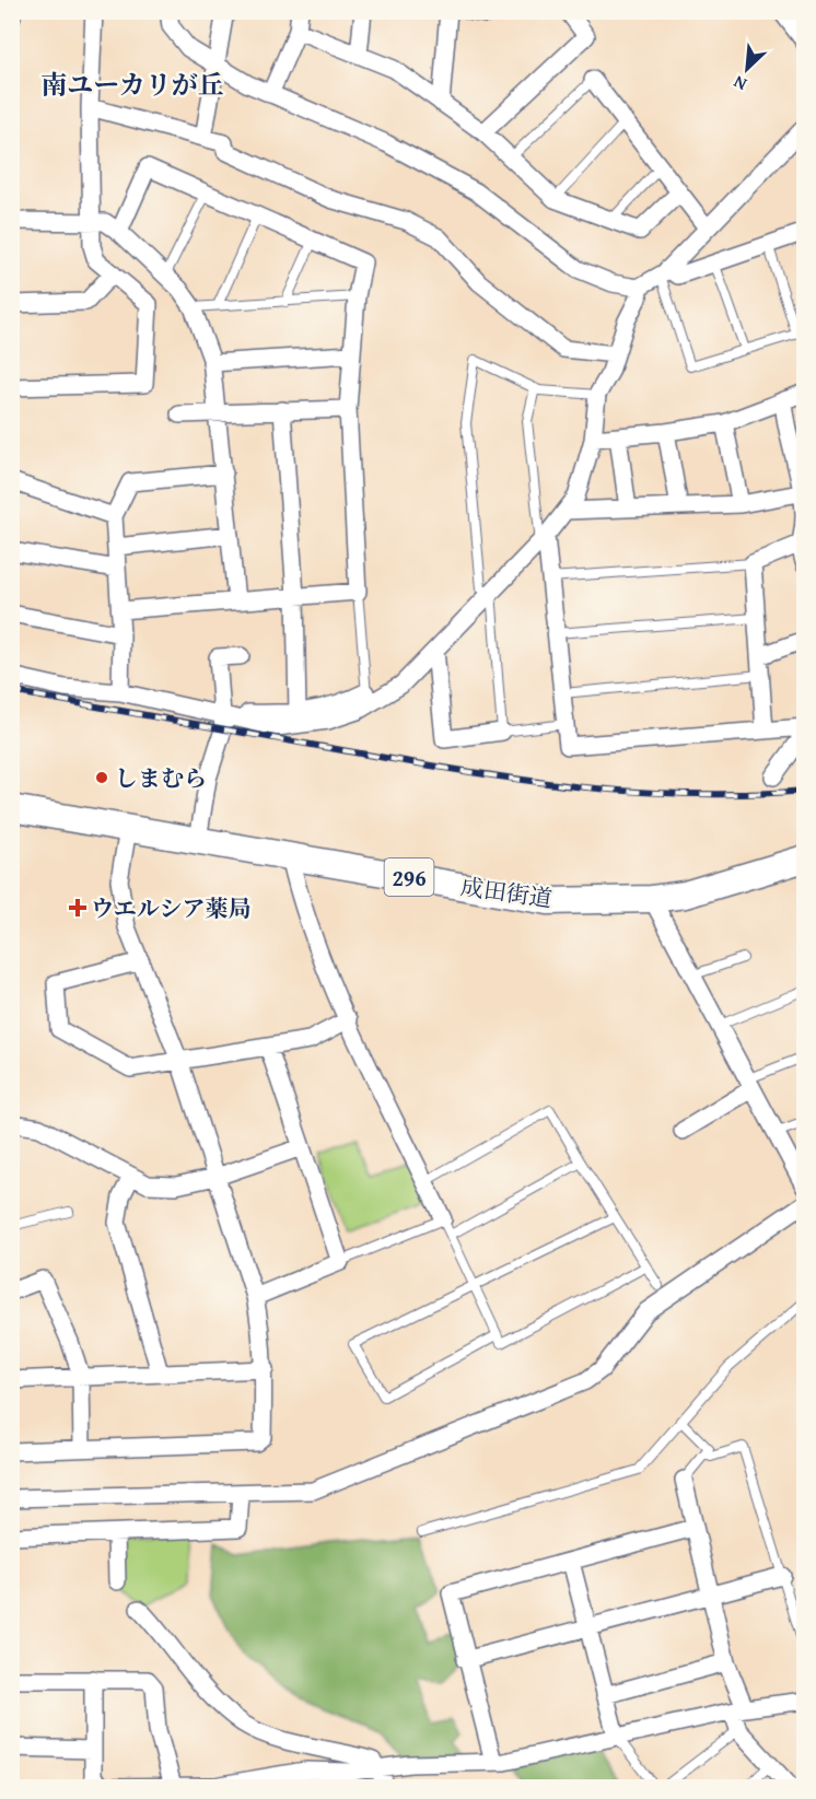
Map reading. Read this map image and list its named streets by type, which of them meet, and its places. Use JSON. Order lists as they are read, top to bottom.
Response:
{
  "streets": {
    "highway": ["296", "成田街道"]
  },
  "districts": ["南ユーカリが丘"],
  "places": {
    "other": ["しまむら"],
    "health": ["ウエルシア薬局"]
  },
  "north": "bottom left"
}
